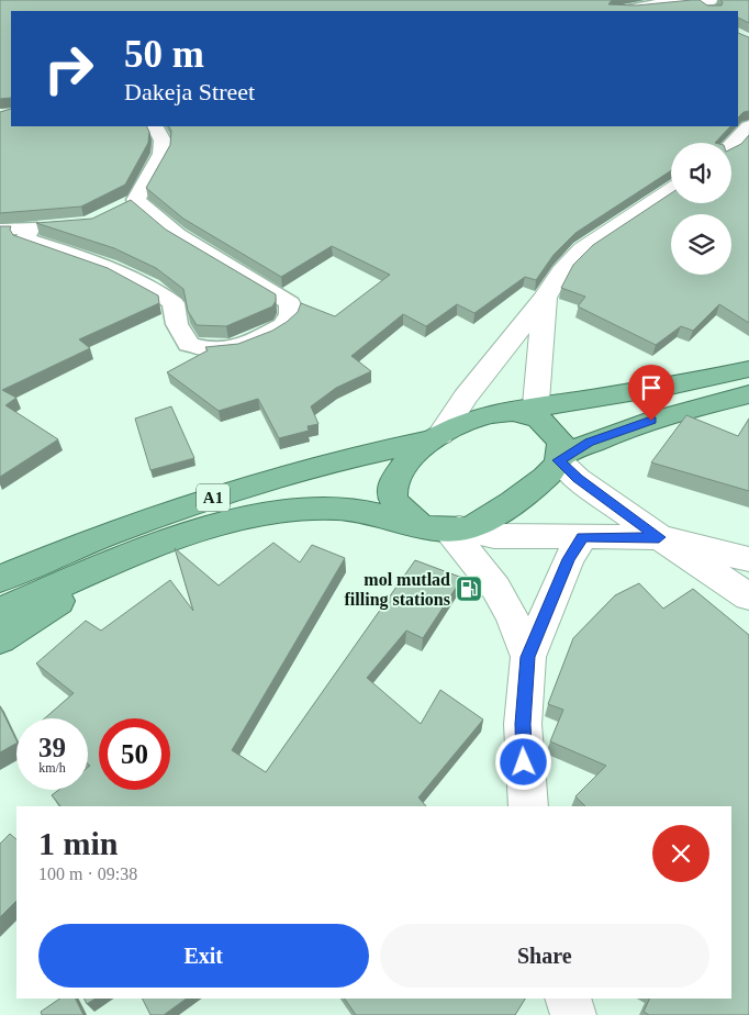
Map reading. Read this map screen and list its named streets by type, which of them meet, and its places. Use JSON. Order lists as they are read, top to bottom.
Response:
{
  "streets": {
    "highway": ["A1"]
  },
  "places": {
    "fuel station": ["mol mutlad filling stations"]
  },
  "page": {
    "turn": ["50 m", "Dakeja Street"],
    "speed": "39 km/h",
    "limit": "50",
    "heading": ["1 min", "100 m · 09:38"],
    "buttons": ["Exit", "Share"]
  }
}
